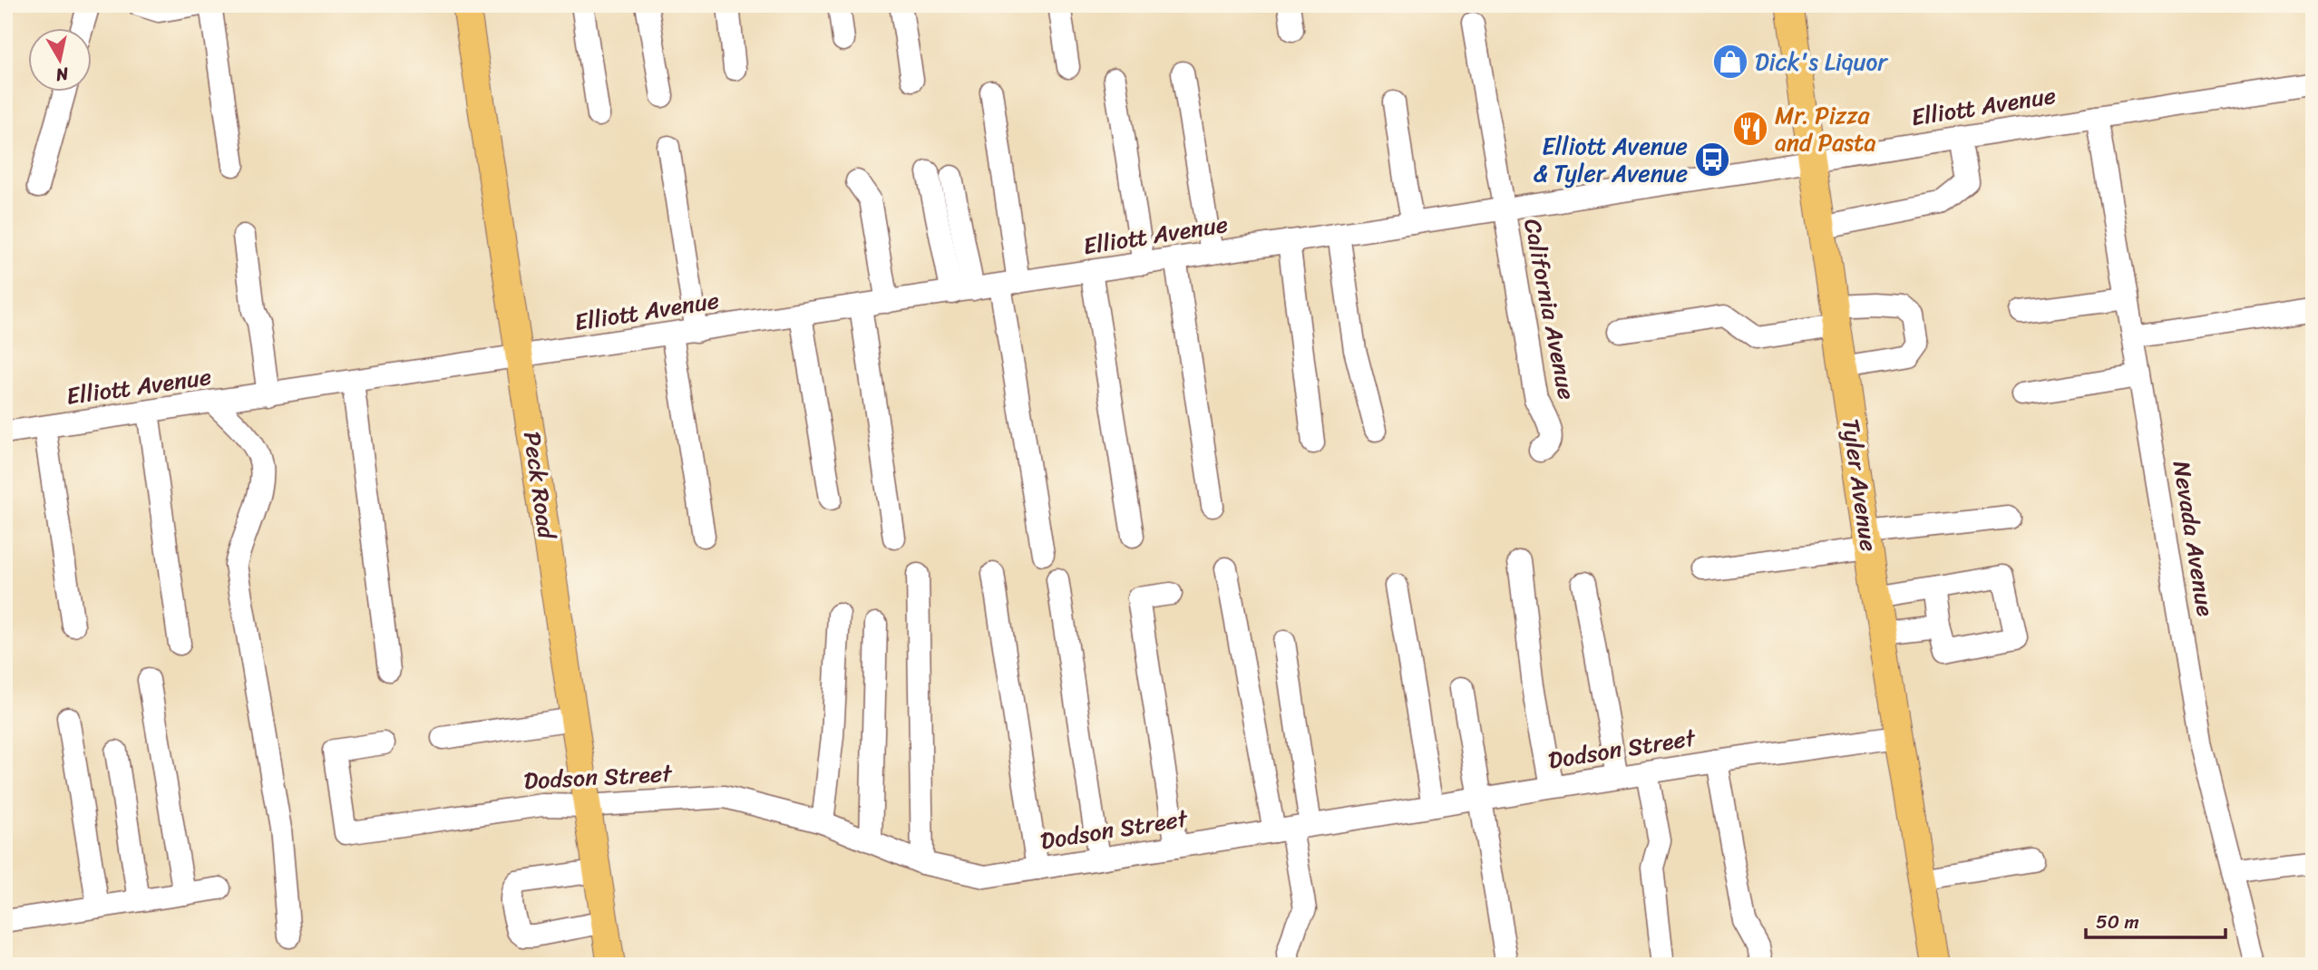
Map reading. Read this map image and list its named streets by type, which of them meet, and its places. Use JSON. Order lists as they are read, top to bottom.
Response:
{
  "streets": {
    "main road": ["Peck Road", "Tyler Avenue"],
    "street": [
      "Elliott Avenue",
      "California Avenue",
      "Nevada Avenue",
      "Dodson Street"
    ]
  },
  "crossings": [
    ["Elliott Avenue", "California Avenue"],
    ["Elliott Avenue", "Peck Road"],
    ["Elliott Avenue", "Tyler Avenue"],
    ["Elliott Avenue", "Nevada Avenue"],
    ["Peck Road", "Dodson Street"],
    ["Tyler Avenue", "Dodson Street"]
  ],
  "places": {
    "shop": ["Dick's Liquor"],
    "restaurant": ["Mr. Pizza and Pasta"],
    "bus stop": ["Elliott Avenue & Tyler Avenue"]
  },
  "scale_bar": "50 m",
  "north": "bottom"
}
